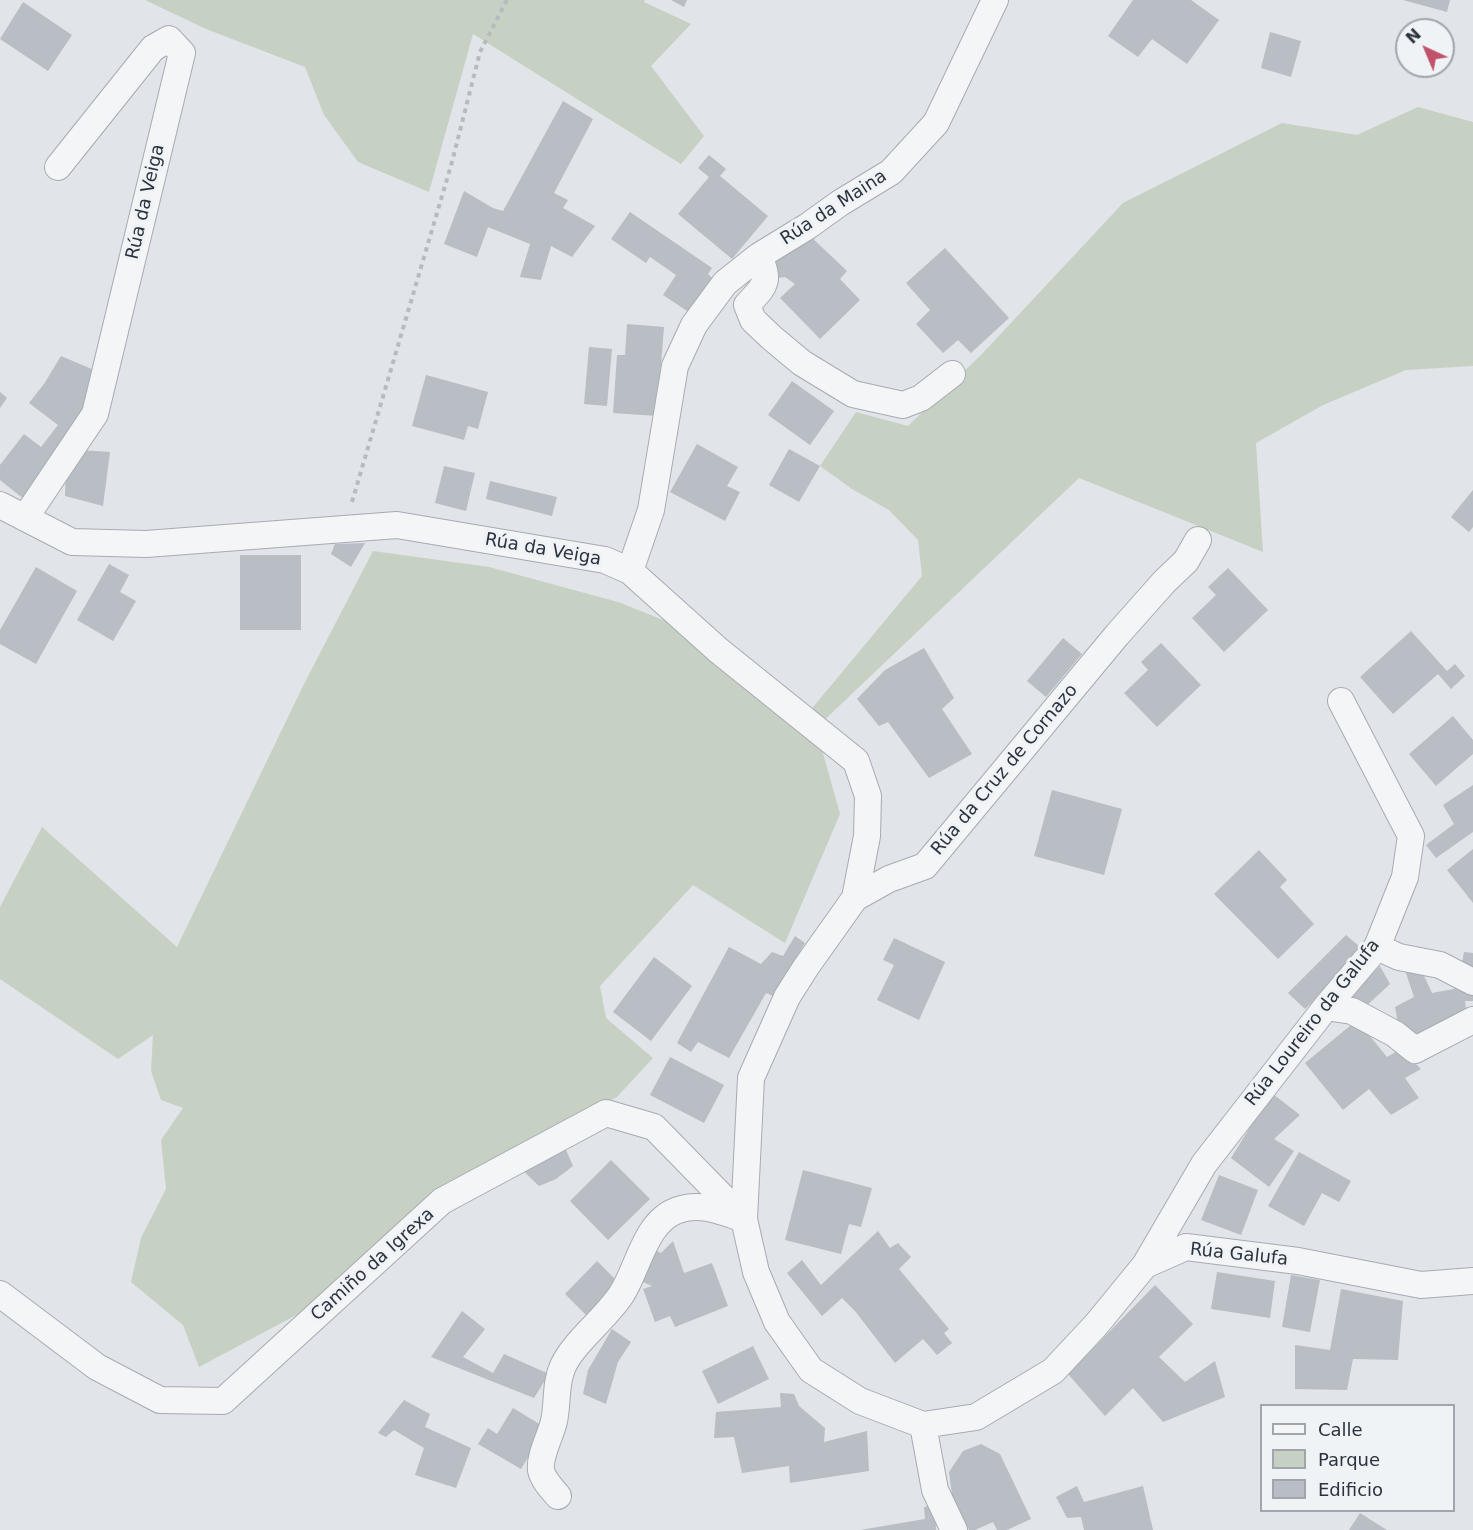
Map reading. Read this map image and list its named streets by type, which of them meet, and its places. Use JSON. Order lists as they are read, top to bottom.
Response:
{
  "streets": {
    "street": [
      "Rúa da Veiga",
      "Rúa da Maina",
      "Rúa da Cruz de Cornazo",
      "Rúa Loureiro da Galufa",
      "Rúa Galufa",
      "Camiño da Igrexa"
    ]
  },
  "crossings": [
    ["Rúa da Veiga", "Rúa da Maina"],
    ["Rúa da Veiga", "Rúa da Cruz de Cornazo"],
    ["Rúa da Cruz de Cornazo", "Rúa Galufa"],
    ["Rúa da Cruz de Cornazo", "Camiño da Igrexa"],
    ["Rúa Loureiro da Galufa", "Rúa Galufa"]
  ],
  "legend": ["Calle", "Parque", "Edificio"],
  "north": "top left"
}
